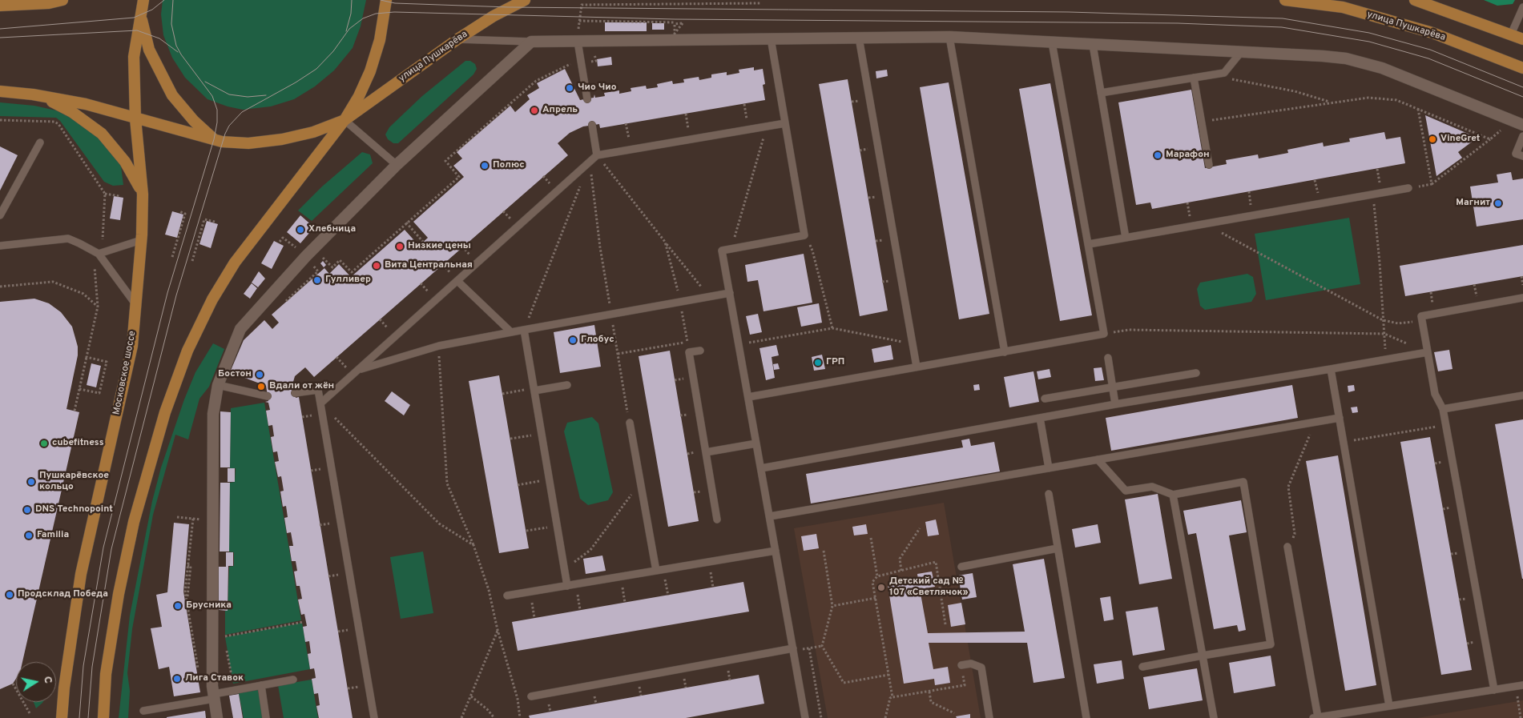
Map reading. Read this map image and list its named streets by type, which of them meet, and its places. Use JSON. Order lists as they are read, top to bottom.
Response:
{
  "streets": {
    "main road": ["улица Пушкарёва", "Московское шоссе"]
  },
  "places": [
    "Чио Чио",
    "Апрель",
    "VineGret",
    "Марафон",
    "Полюс",
    "Магнит",
    "Хлебница",
    "Низкие цены",
    "Вита Центральная",
    "Гулливер",
    "Глобус",
    "ГРП",
    "Бостон",
    "Вдали от жён",
    "cubefitness",
    "Пушкарёвское кольцо",
    "DNS Technopoint",
    "Familia",
    "Детский сад № 107 «Светлячок»",
    "Продсклад Победа",
    "Брусника",
    "Лига Ставок"
  ],
  "north": "right"
}
